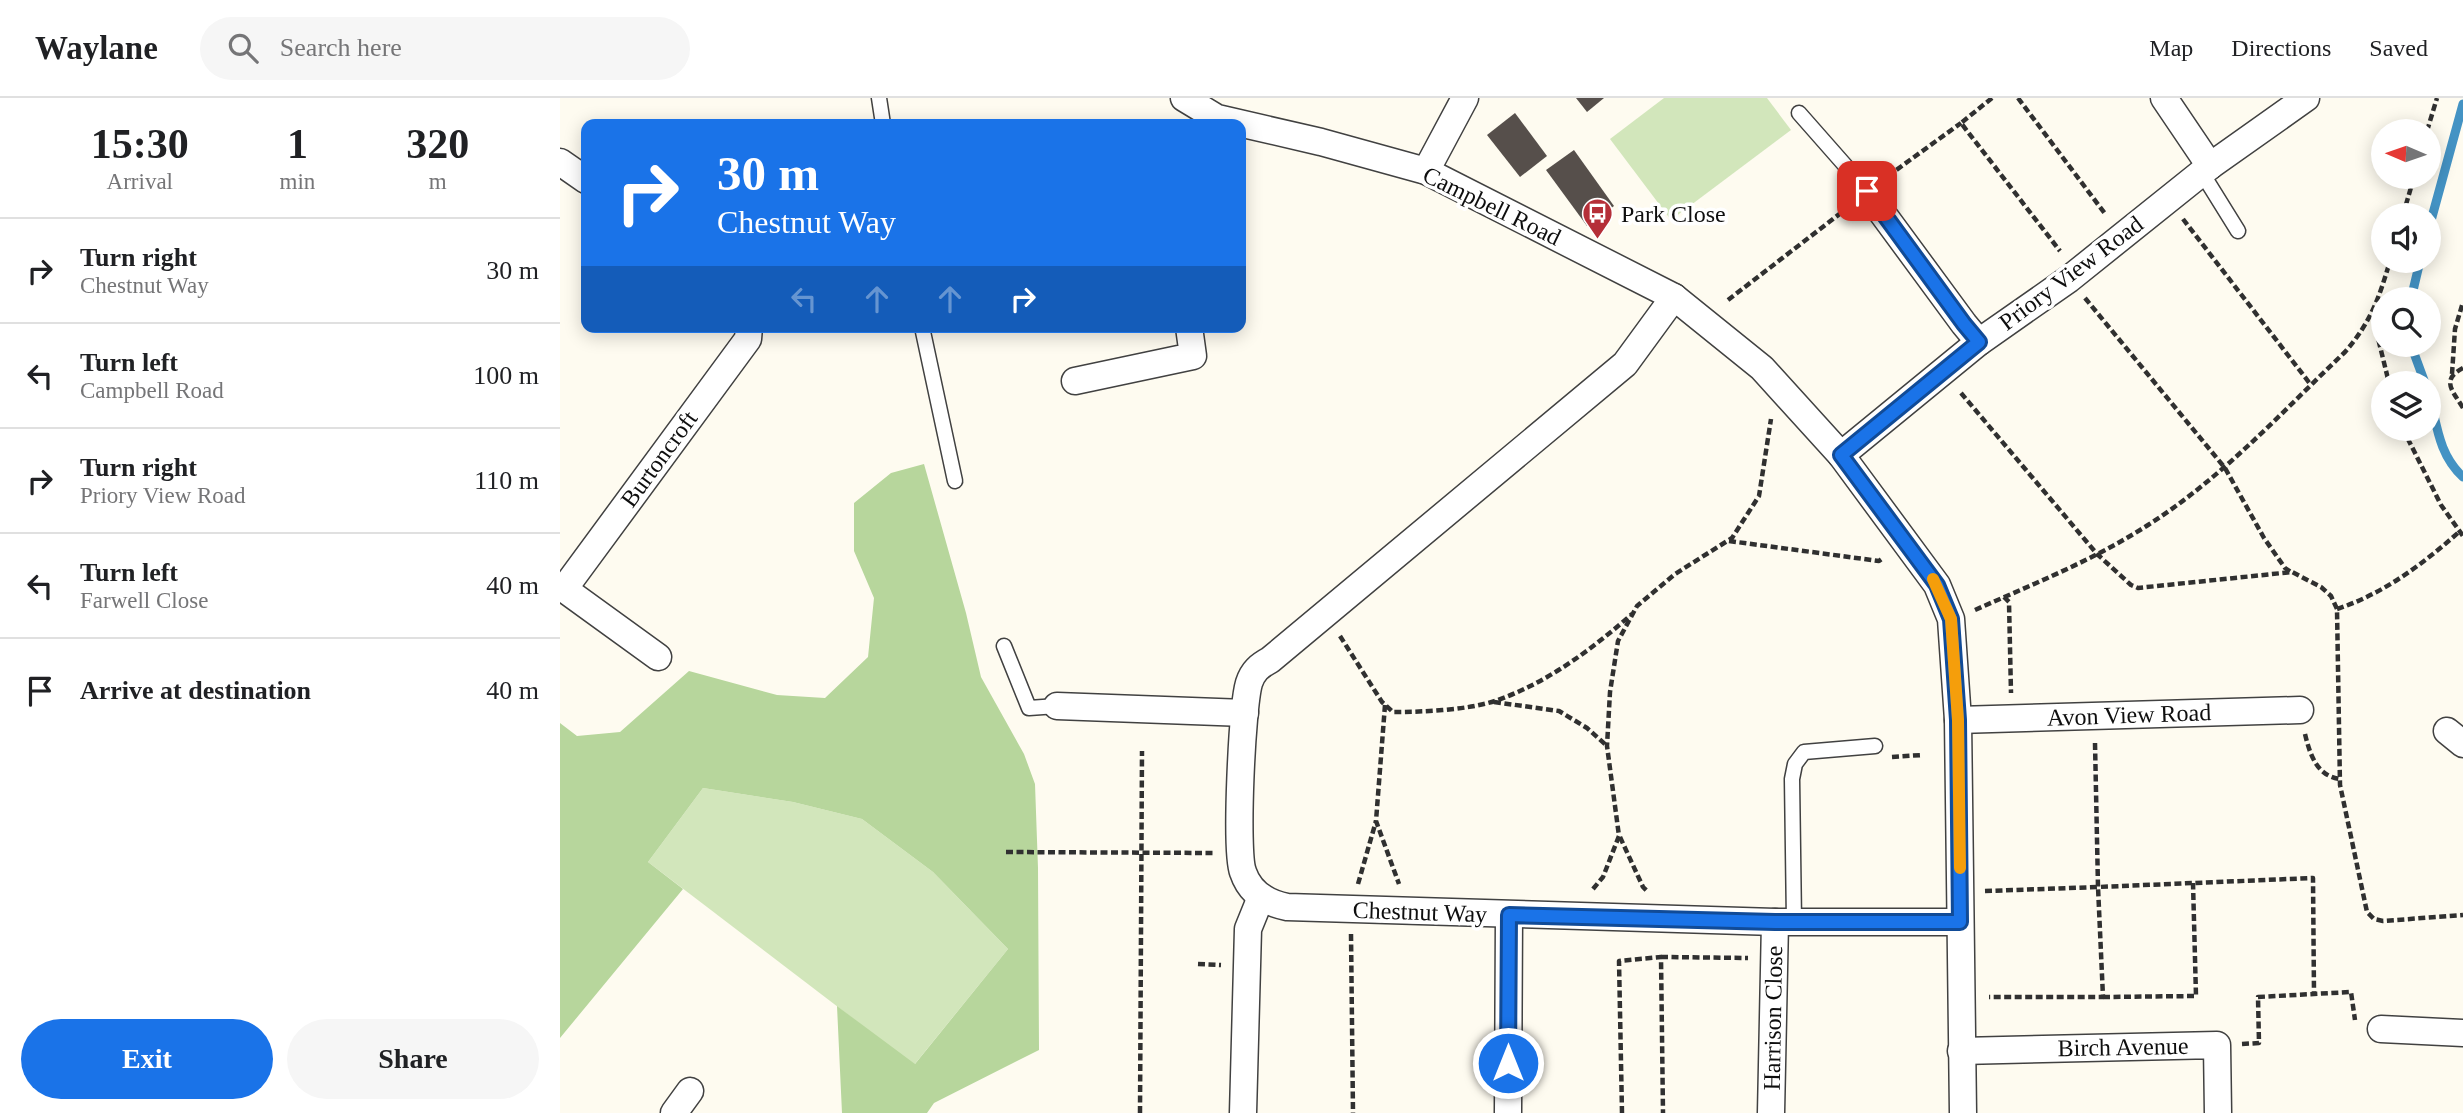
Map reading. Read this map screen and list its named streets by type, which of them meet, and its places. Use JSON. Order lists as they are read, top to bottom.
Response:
{
  "streets": {
    "street": [
      "Campbell Road",
      "Priory View Road",
      "Burtoncroft",
      "Avon View Road",
      "Chestnut Way",
      "Harrison Close",
      "Birch Avenue"
    ]
  },
  "crossings": [
    ["Campbell Road", "Priory View Road"],
    ["Campbell Road", "Avon View Road"],
    ["Campbell Road", "Chestnut Way"],
    ["Campbell Road", "Birch Avenue"],
    ["Chestnut Way", "Harrison Close"]
  ],
  "places": {
    "bus stop": ["Park Close"]
  },
  "north": "left",
  "page": {
    "header": "Waylane",
    "search": "Search here",
    "nav": ["Map", "Directions", "Saved"],
    "eta": [
      "15:30",
      "Arrival",
      "1",
      "min",
      "320",
      "m"
    ],
    "turn": ["30 m", "Chestnut Way"],
    "list": [
      {
        "name": "Turn right",
        "note": "Chestnut Way",
        "value": "30 m"
      },
      {
        "name": "Turn left",
        "note": "Campbell Road",
        "value": "100 m"
      },
      {
        "name": "Turn right",
        "note": "Priory View Road",
        "value": "110 m"
      },
      {
        "name": "Turn left",
        "note": "Farwell Close",
        "value": "40 m"
      },
      {
        "name": "Arrive at destination",
        "value": "40 m"
      }
    ],
    "buttons": ["Exit", "Share"]
  }
}
